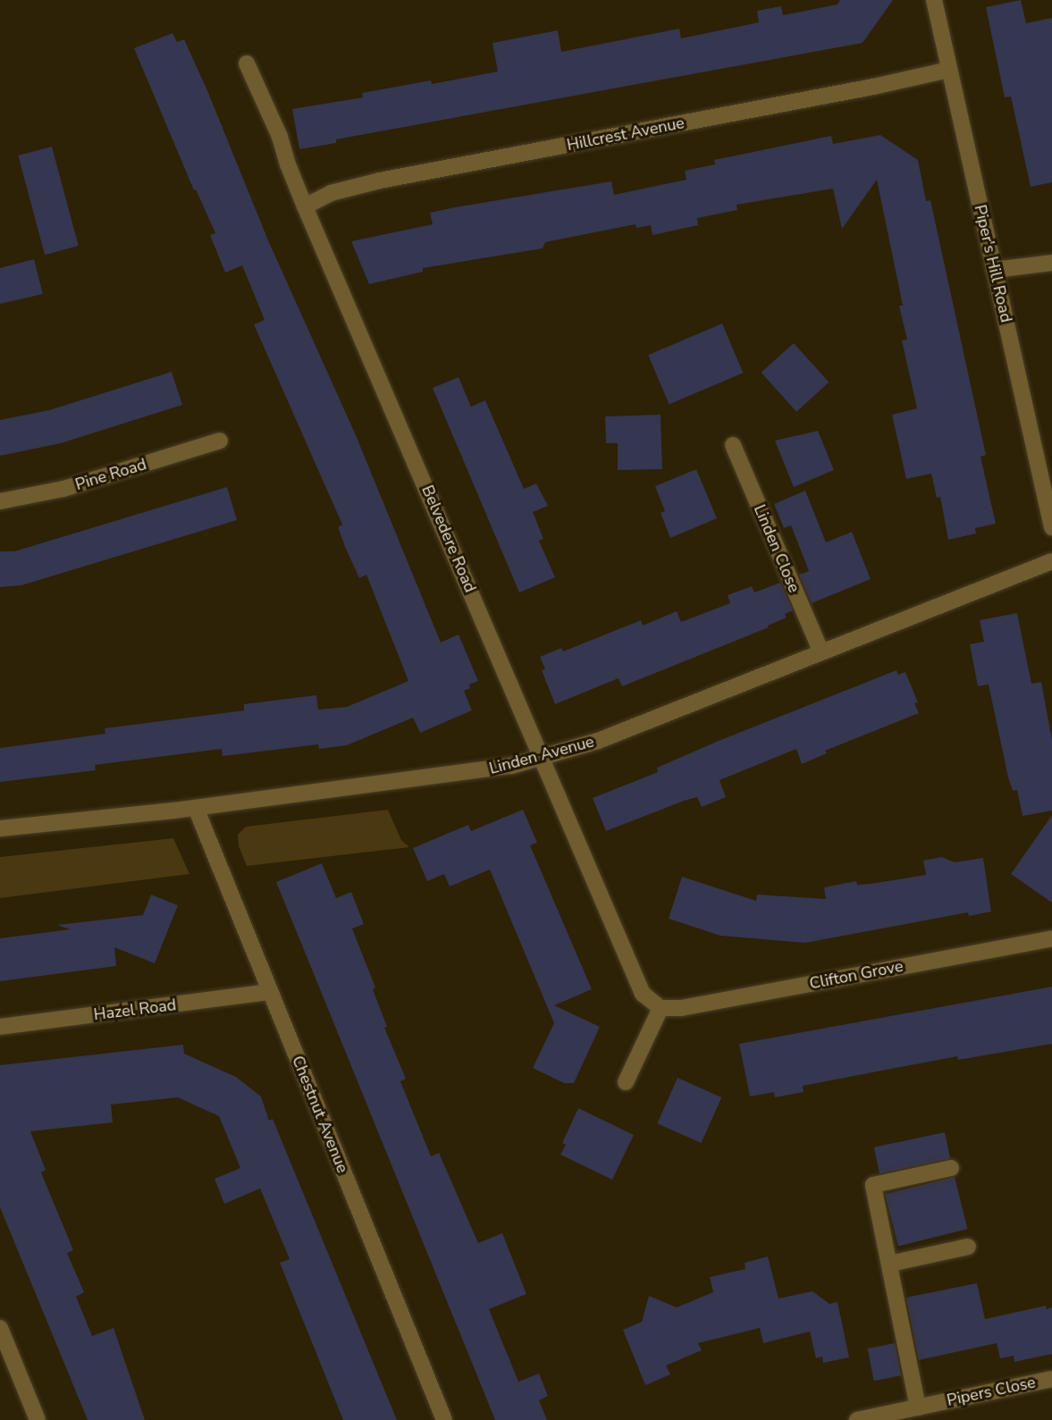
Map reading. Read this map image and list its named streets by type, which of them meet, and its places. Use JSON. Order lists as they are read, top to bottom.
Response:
{
  "streets": {
    "street": [
      "Hillcrest Avenue",
      "Piper's Hill Road",
      "Pine Road",
      "Belvedere Road",
      "Linden Close",
      "Linden Avenue",
      "Clifton Grove",
      "Hazel Road",
      "Chestnut Avenue",
      "Pipers Close"
    ]
  },
  "crossings": [
    ["Hillcrest Avenue", "Piper's Hill Road"],
    ["Hillcrest Avenue", "Belvedere Road"],
    ["Belvedere Road", "Linden Avenue"],
    ["Belvedere Road", "Clifton Grove"],
    ["Linden Close", "Linden Avenue"],
    ["Linden Avenue", "Chestnut Avenue"],
    ["Hazel Road", "Chestnut Avenue"]
  ]
}
